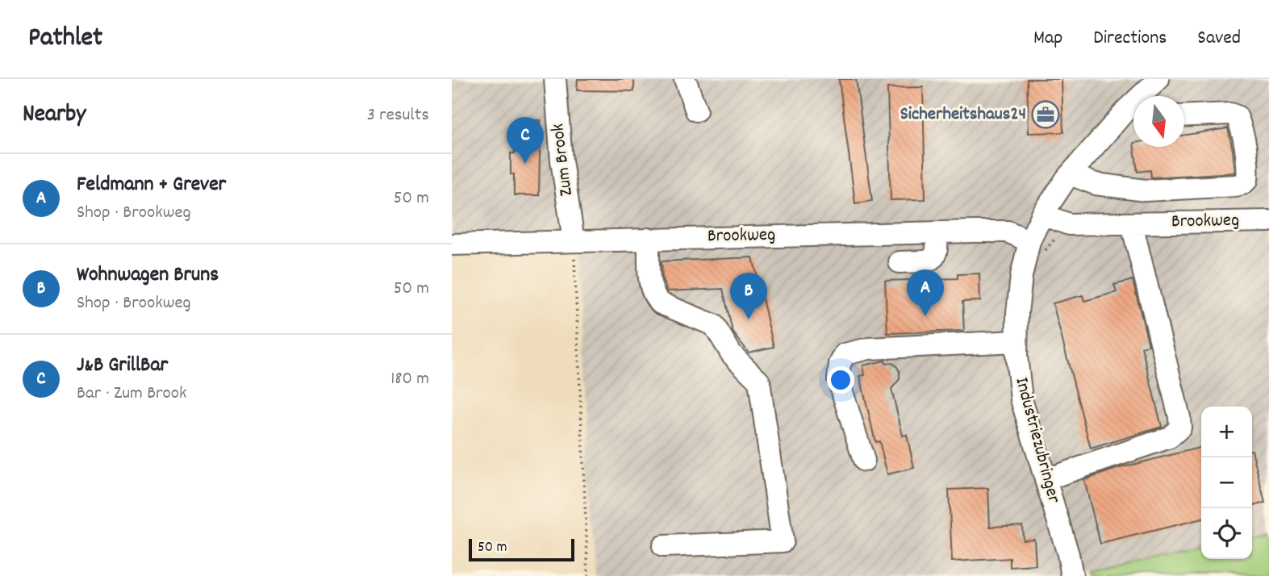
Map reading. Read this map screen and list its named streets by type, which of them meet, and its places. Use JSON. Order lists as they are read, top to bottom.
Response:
{
  "streets": {
    "street": ["Zum Brook", "Brookweg", "Industriezubringer"]
  },
  "crossings": [
    ["Zum Brook", "Brookweg"],
    ["Brookweg", "Industriezubringer"]
  ],
  "places": {
    "office": ["Sicherheitshaus24"]
  },
  "scale_bar": "50 m",
  "north": "bottom",
  "page": {
    "header": "Pathlet",
    "nav": ["Map", "Directions", "Saved"],
    "heading": ["Nearby", "3 results"],
    "pins": ["C", "A", "B"],
    "list": [
      {
        "mark": "A",
        "name": "Feldmann + Grever",
        "note": "Shop · Brookweg",
        "value": "50 m"
      },
      {
        "mark": "B",
        "name": "Wohnwagen Bruns",
        "note": "Shop · Brookweg",
        "value": "50 m"
      },
      {
        "mark": "C",
        "name": "J&B GrillBar",
        "note": "Bar · Zum Brook",
        "value": "180 m"
      }
    ],
    "map_buttons": ["+", "−"],
    "scale": "50 m"
  }
}
